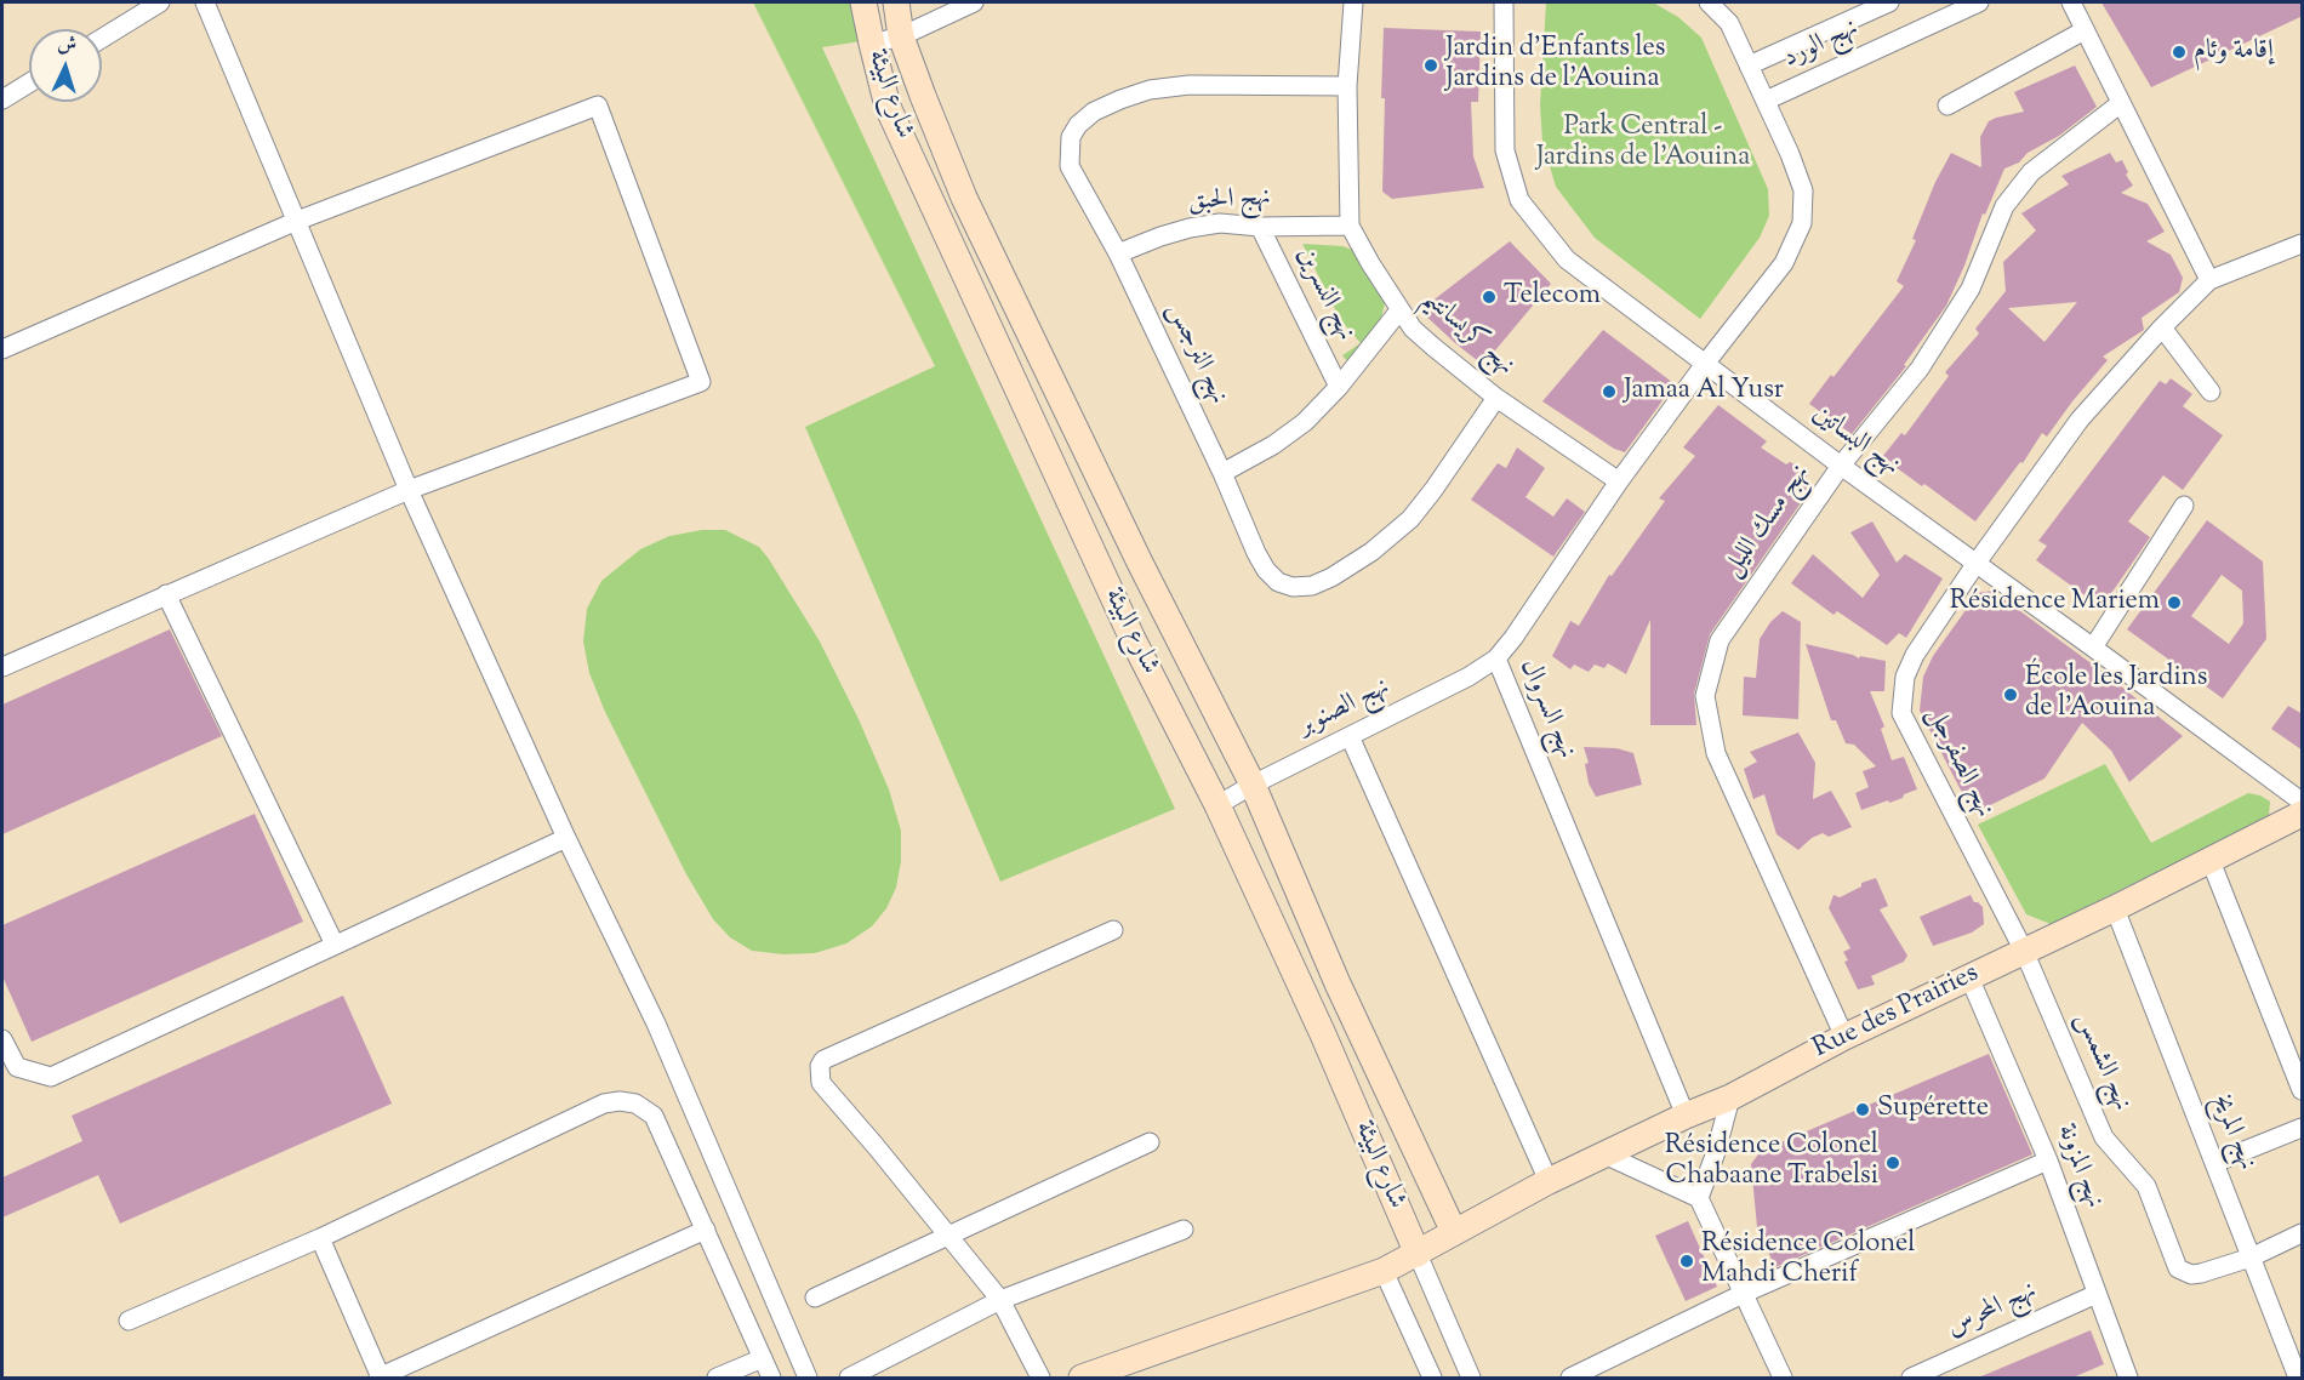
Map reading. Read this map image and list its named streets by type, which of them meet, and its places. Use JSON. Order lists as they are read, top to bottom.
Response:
{
  "streets": {
    "street": [
      "نهج الورد",
      "شارع البيئة",
      "نهج الحبق",
      "نهج النسرين",
      "نهج كريسانتيم",
      "نهج النرجس",
      "نهج البساتين",
      "نهج مسك الليل",
      "نهج الصنوبر",
      "نهج السروال",
      "نهج الصفرجل",
      "Rue des Prairies",
      "نهج الشمس",
      "نهج المريخ",
      "نهج المزونة",
      "نهج المحرس"
    ]
  },
  "crossings": [
    ["نهج الورد", "نهج السروال"],
    ["شارع البيئة", "نهج الصنوبر"],
    ["شارع البيئة", "Rue des Prairies"],
    ["نهج الحبق", "نهج النسرين"],
    ["نهج الحبق", "نهج كريسانتيم"],
    ["نهج الحبق", "نهج النرجس"],
    ["نهج كريسانتيم", "نهج النرجس"],
    ["نهج كريسانتيم", "نهج السروال"],
    ["نهج البساتين", "نهج مسك الليل"],
    ["نهج البساتين", "نهج السروال"],
    ["نهج البساتين", "نهج الصفرجل"],
    ["نهج مسك الليل", "Rue des Prairies"],
    ["نهج الصنوبر", "نهج السروال"],
    ["نهج السروال", "Rue des Prairies"],
    ["نهج الصفرجل", "Rue des Prairies"],
    ["نهج الصفرجل", "نهج الشمس"],
    ["Rue des Prairies", "نهج الشمس"],
    ["Rue des Prairies", "نهج المريخ"],
    ["Rue des Prairies", "نهج المزونة"],
    ["نهج الشمس", "نهج المريخ"],
    ["نهج المزونة", "نهج المحرس"]
  ],
  "parks": ["Park Central - Jardins de l'Aouina"],
  "places": [
    "إقامة وئام",
    "Jardin d'Enfants les Jardins de l'Aouina",
    "Telecom",
    "Jamaa Al Yusr",
    "Résidence Mariem",
    "École les Jardins de l'Aouina",
    "Supérette",
    "Résidence Colonel Chabaane Trabelsi",
    "Résidence Colonel Mahdi Cherif"
  ],
  "north": "top"
}
